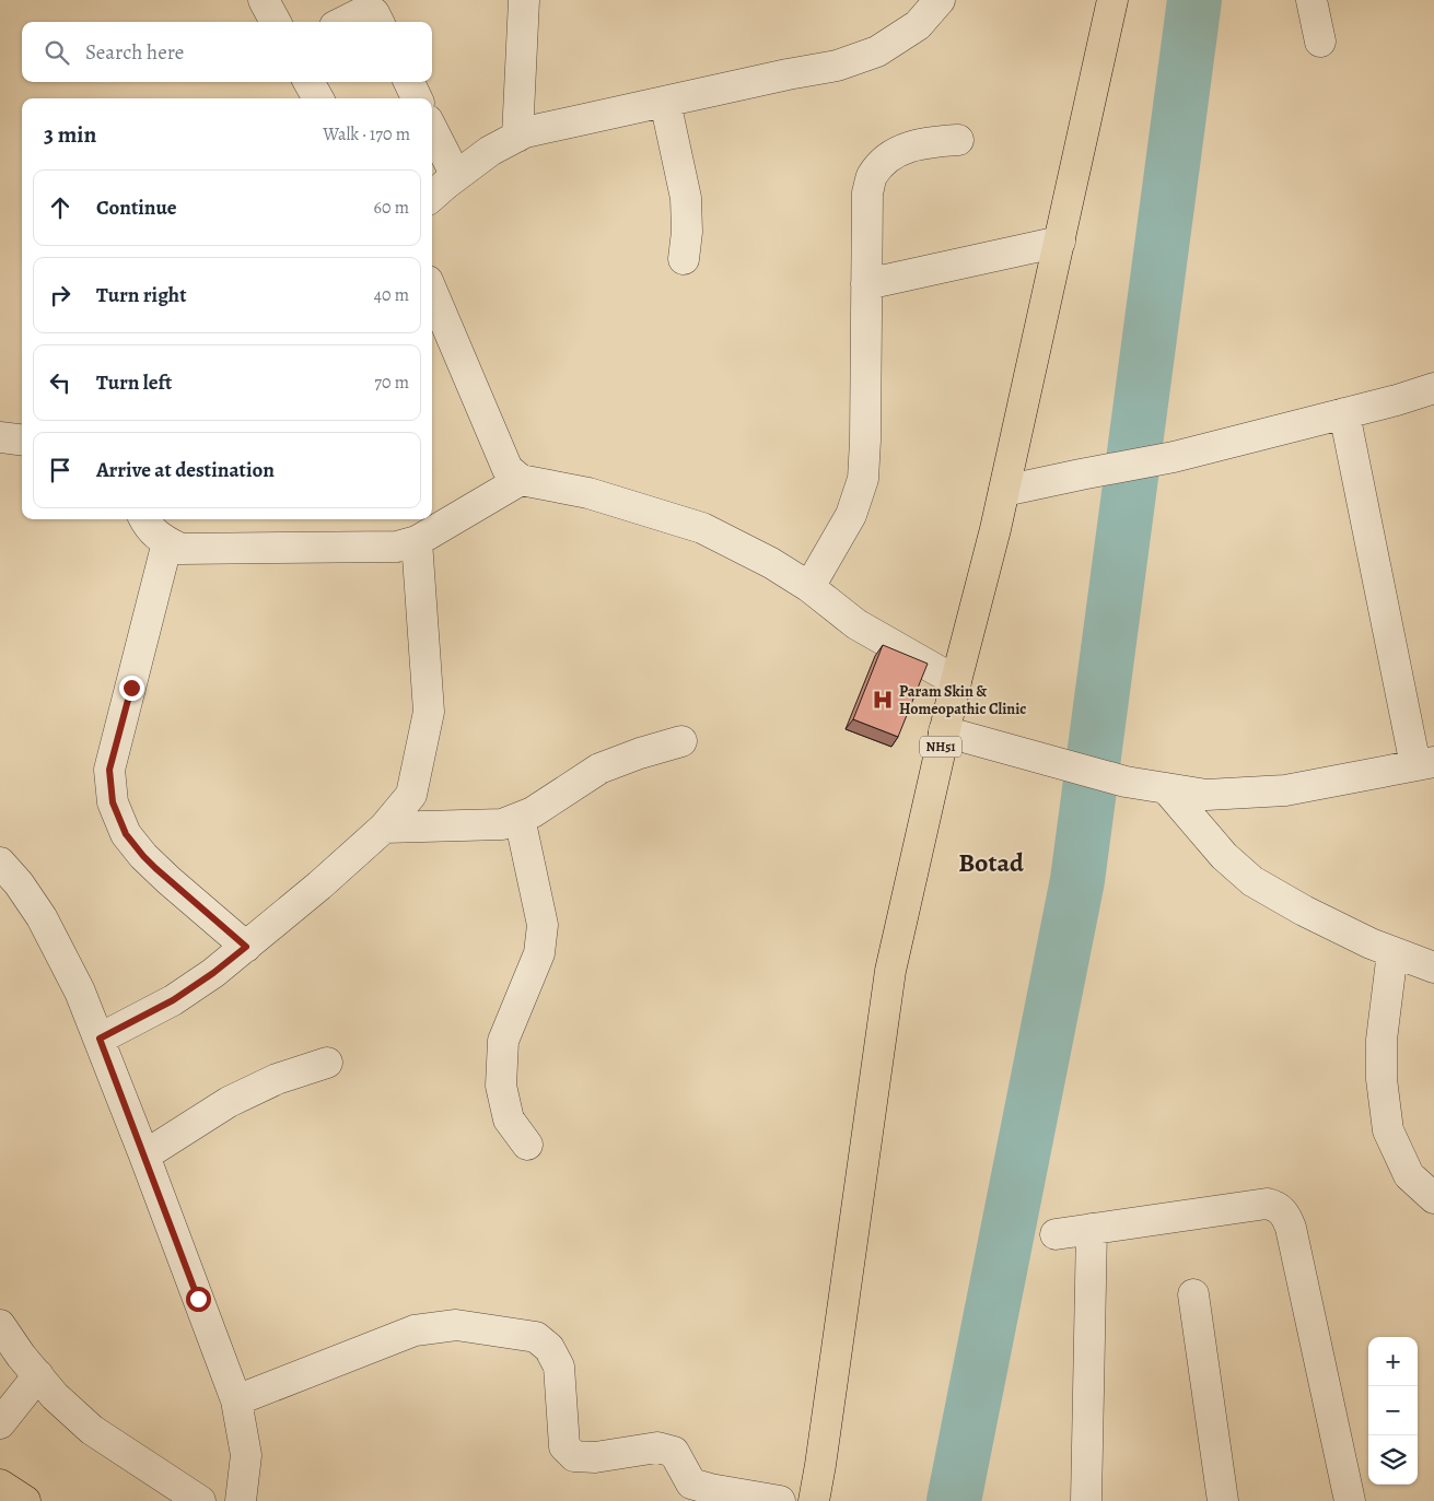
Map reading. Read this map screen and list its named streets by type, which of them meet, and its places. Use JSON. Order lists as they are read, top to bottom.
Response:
{
  "streets": {
    "highway": ["NH51"]
  },
  "districts": ["Botad"],
  "places": {
    "hospital": ["Param Skin & Homeopathic Clinic"]
  },
  "page": {
    "search": "Search here",
    "heading": ["3 min", "Walk · 170 m"],
    "list": [
      ["Continue", "60 m"],
      ["Turn right", "40 m"],
      ["Turn left", "70 m"],
      "Arrive at destination"
    ],
    "map_buttons": ["+", "−"]
  }
}
